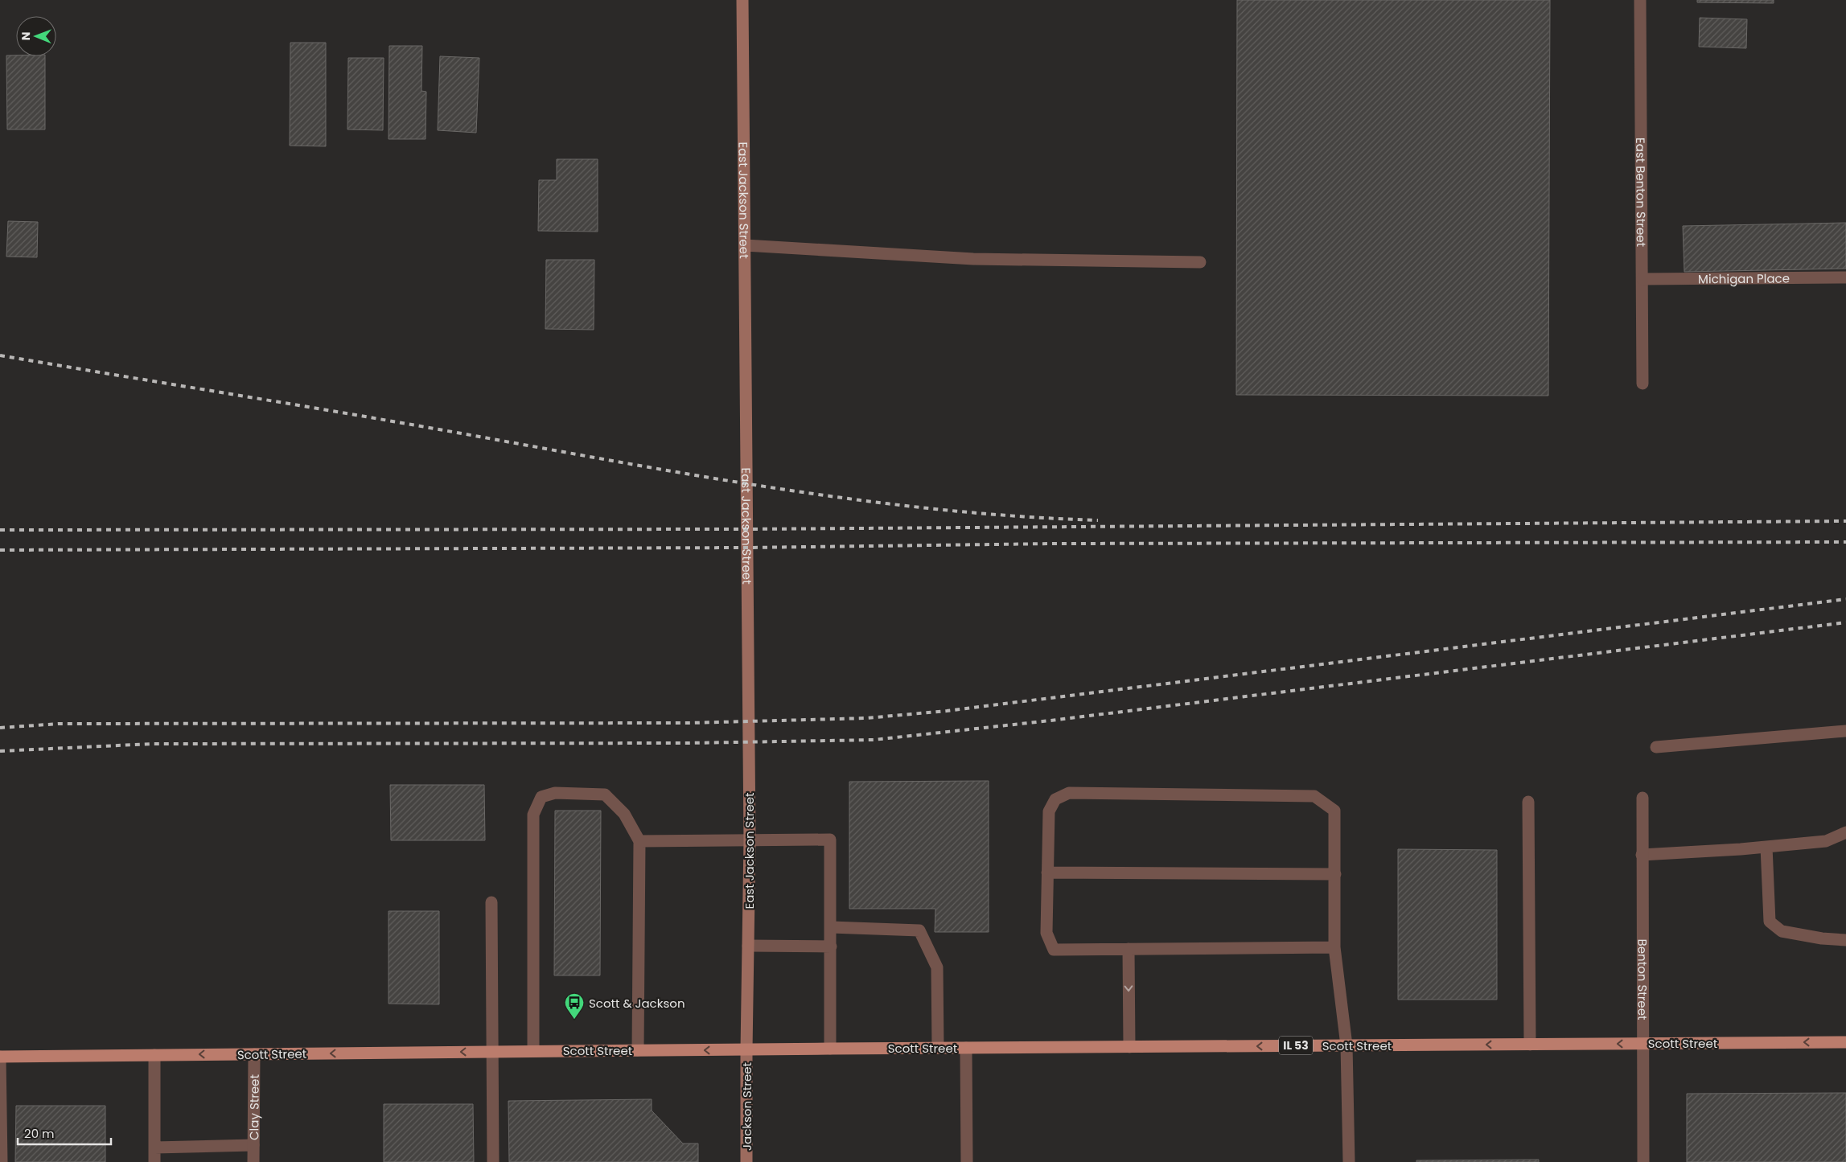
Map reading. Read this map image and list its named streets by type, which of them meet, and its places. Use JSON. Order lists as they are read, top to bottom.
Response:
{
  "streets": {
    "main road": ["Scott Street", "IL 53"],
    "street": [
      "East Benton Street",
      "East Jackson Street",
      "Michigan Place",
      "Benton Street",
      "Jackson Street",
      "Clay Street"
    ]
  },
  "crossings": [
    ["East Benton Street", "Michigan Place"],
    ["East Jackson Street", "Scott Street"],
    ["East Jackson Street", "Jackson Street"],
    ["Benton Street", "Scott Street"],
    ["Scott Street", "Jackson Street"],
    ["Scott Street", "Clay Street"]
  ],
  "one_way": ["Scott Street"],
  "places": {
    "bus stop": ["Scott & Jackson"]
  },
  "scale_bar": "20 m",
  "north": "left"
}
